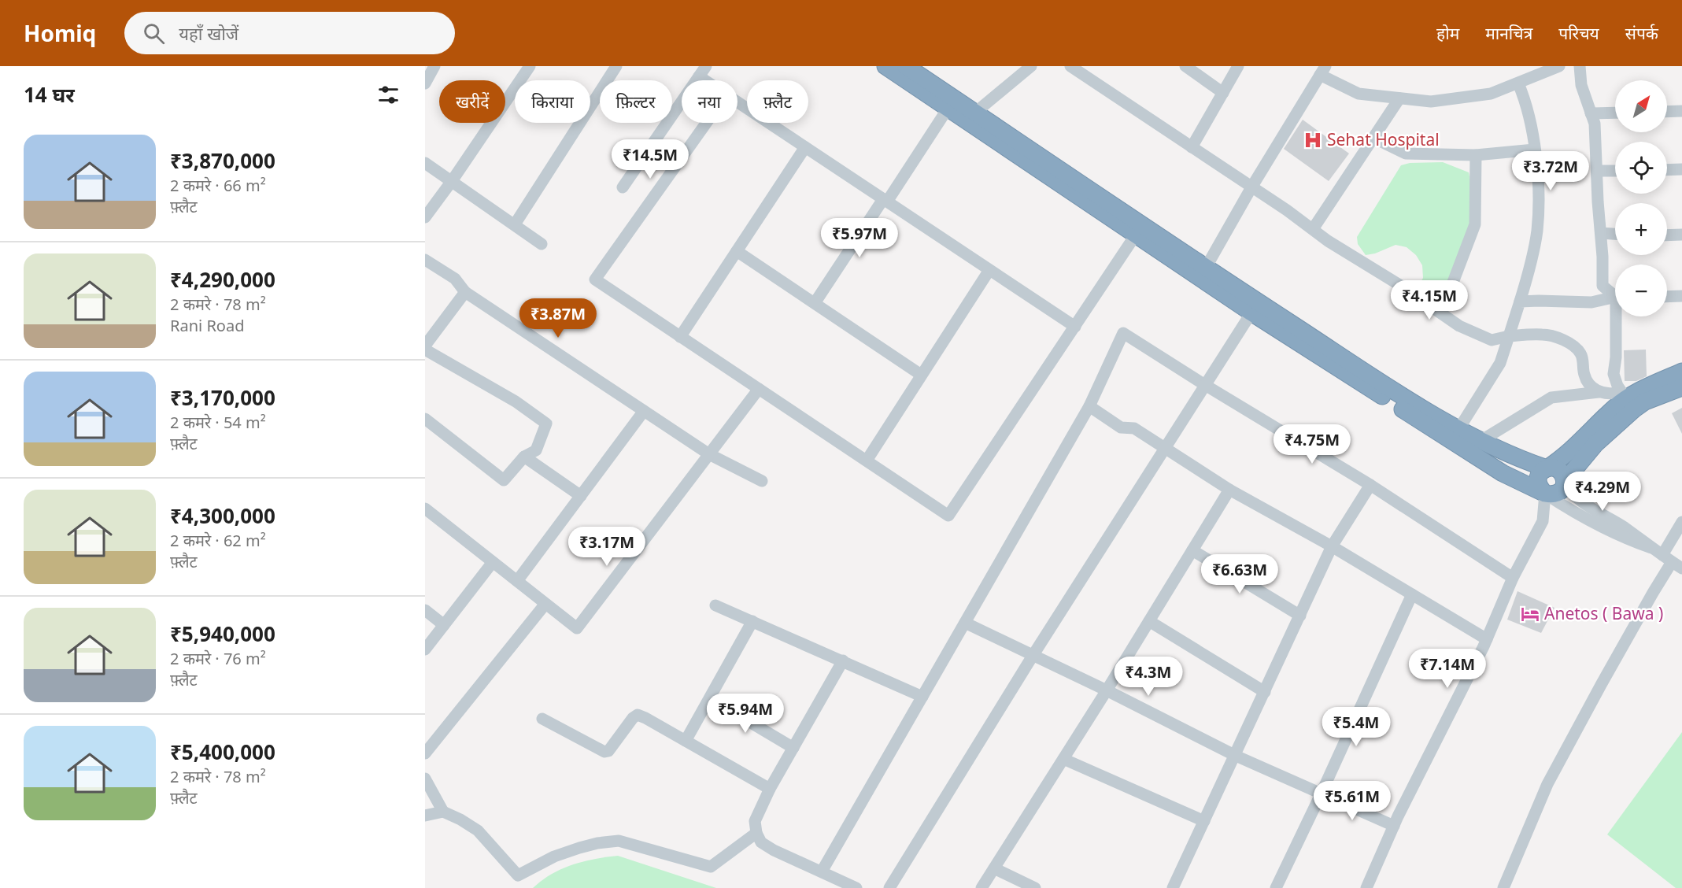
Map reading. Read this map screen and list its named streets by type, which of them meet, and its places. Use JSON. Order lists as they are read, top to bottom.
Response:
{
  "places": {
    "hospital": ["Sehat Hospital"],
    "hotel": ["Anetos ( Bawa )"]
  },
  "north": "top right",
  "page": {
    "header": "Homiq",
    "search": "यहाँ खोजें",
    "nav": [
      "होम",
      "मानचित्र",
      "परिचय",
      "संपर्क"
    ],
    "heading": "14 घर",
    "map_buttons": ["+", "−"],
    "chip": [
      "खरीदें",
      "किराया",
      "फ़िल्टर",
      "नया",
      "फ़्लैट"
    ],
    "list": [
      {
        "name": "₹3,870,000",
        "note": "2 कमरे · 66 m² · फ़्लैट"
      },
      {
        "name": "₹4,290,000",
        "note": "2 कमरे · 78 m² · Rani Road"
      },
      {
        "name": "₹3,170,000",
        "note": "2 कमरे · 54 m² · फ़्लैट"
      },
      {
        "name": "₹4,300,000",
        "note": "2 कमरे · 62 m² · फ़्लैट"
      },
      {
        "name": "₹5,940,000",
        "note": "2 कमरे · 76 m² · फ़्लैट"
      },
      {
        "name": "₹5,400,000",
        "note": "2 कमरे · 78 m² · फ़्लैट"
      }
    ],
    "price": [
      "₹14.5M",
      "₹3.72M",
      "₹5.97M",
      "₹4.15M",
      "₹3.87M",
      "₹4.75M",
      "₹4.29M",
      "₹3.17M",
      "₹6.63M",
      "₹7.14M",
      "₹4.3M",
      "₹5.94M",
      "₹5.4M",
      "₹5.61M"
    ]
  }
}
